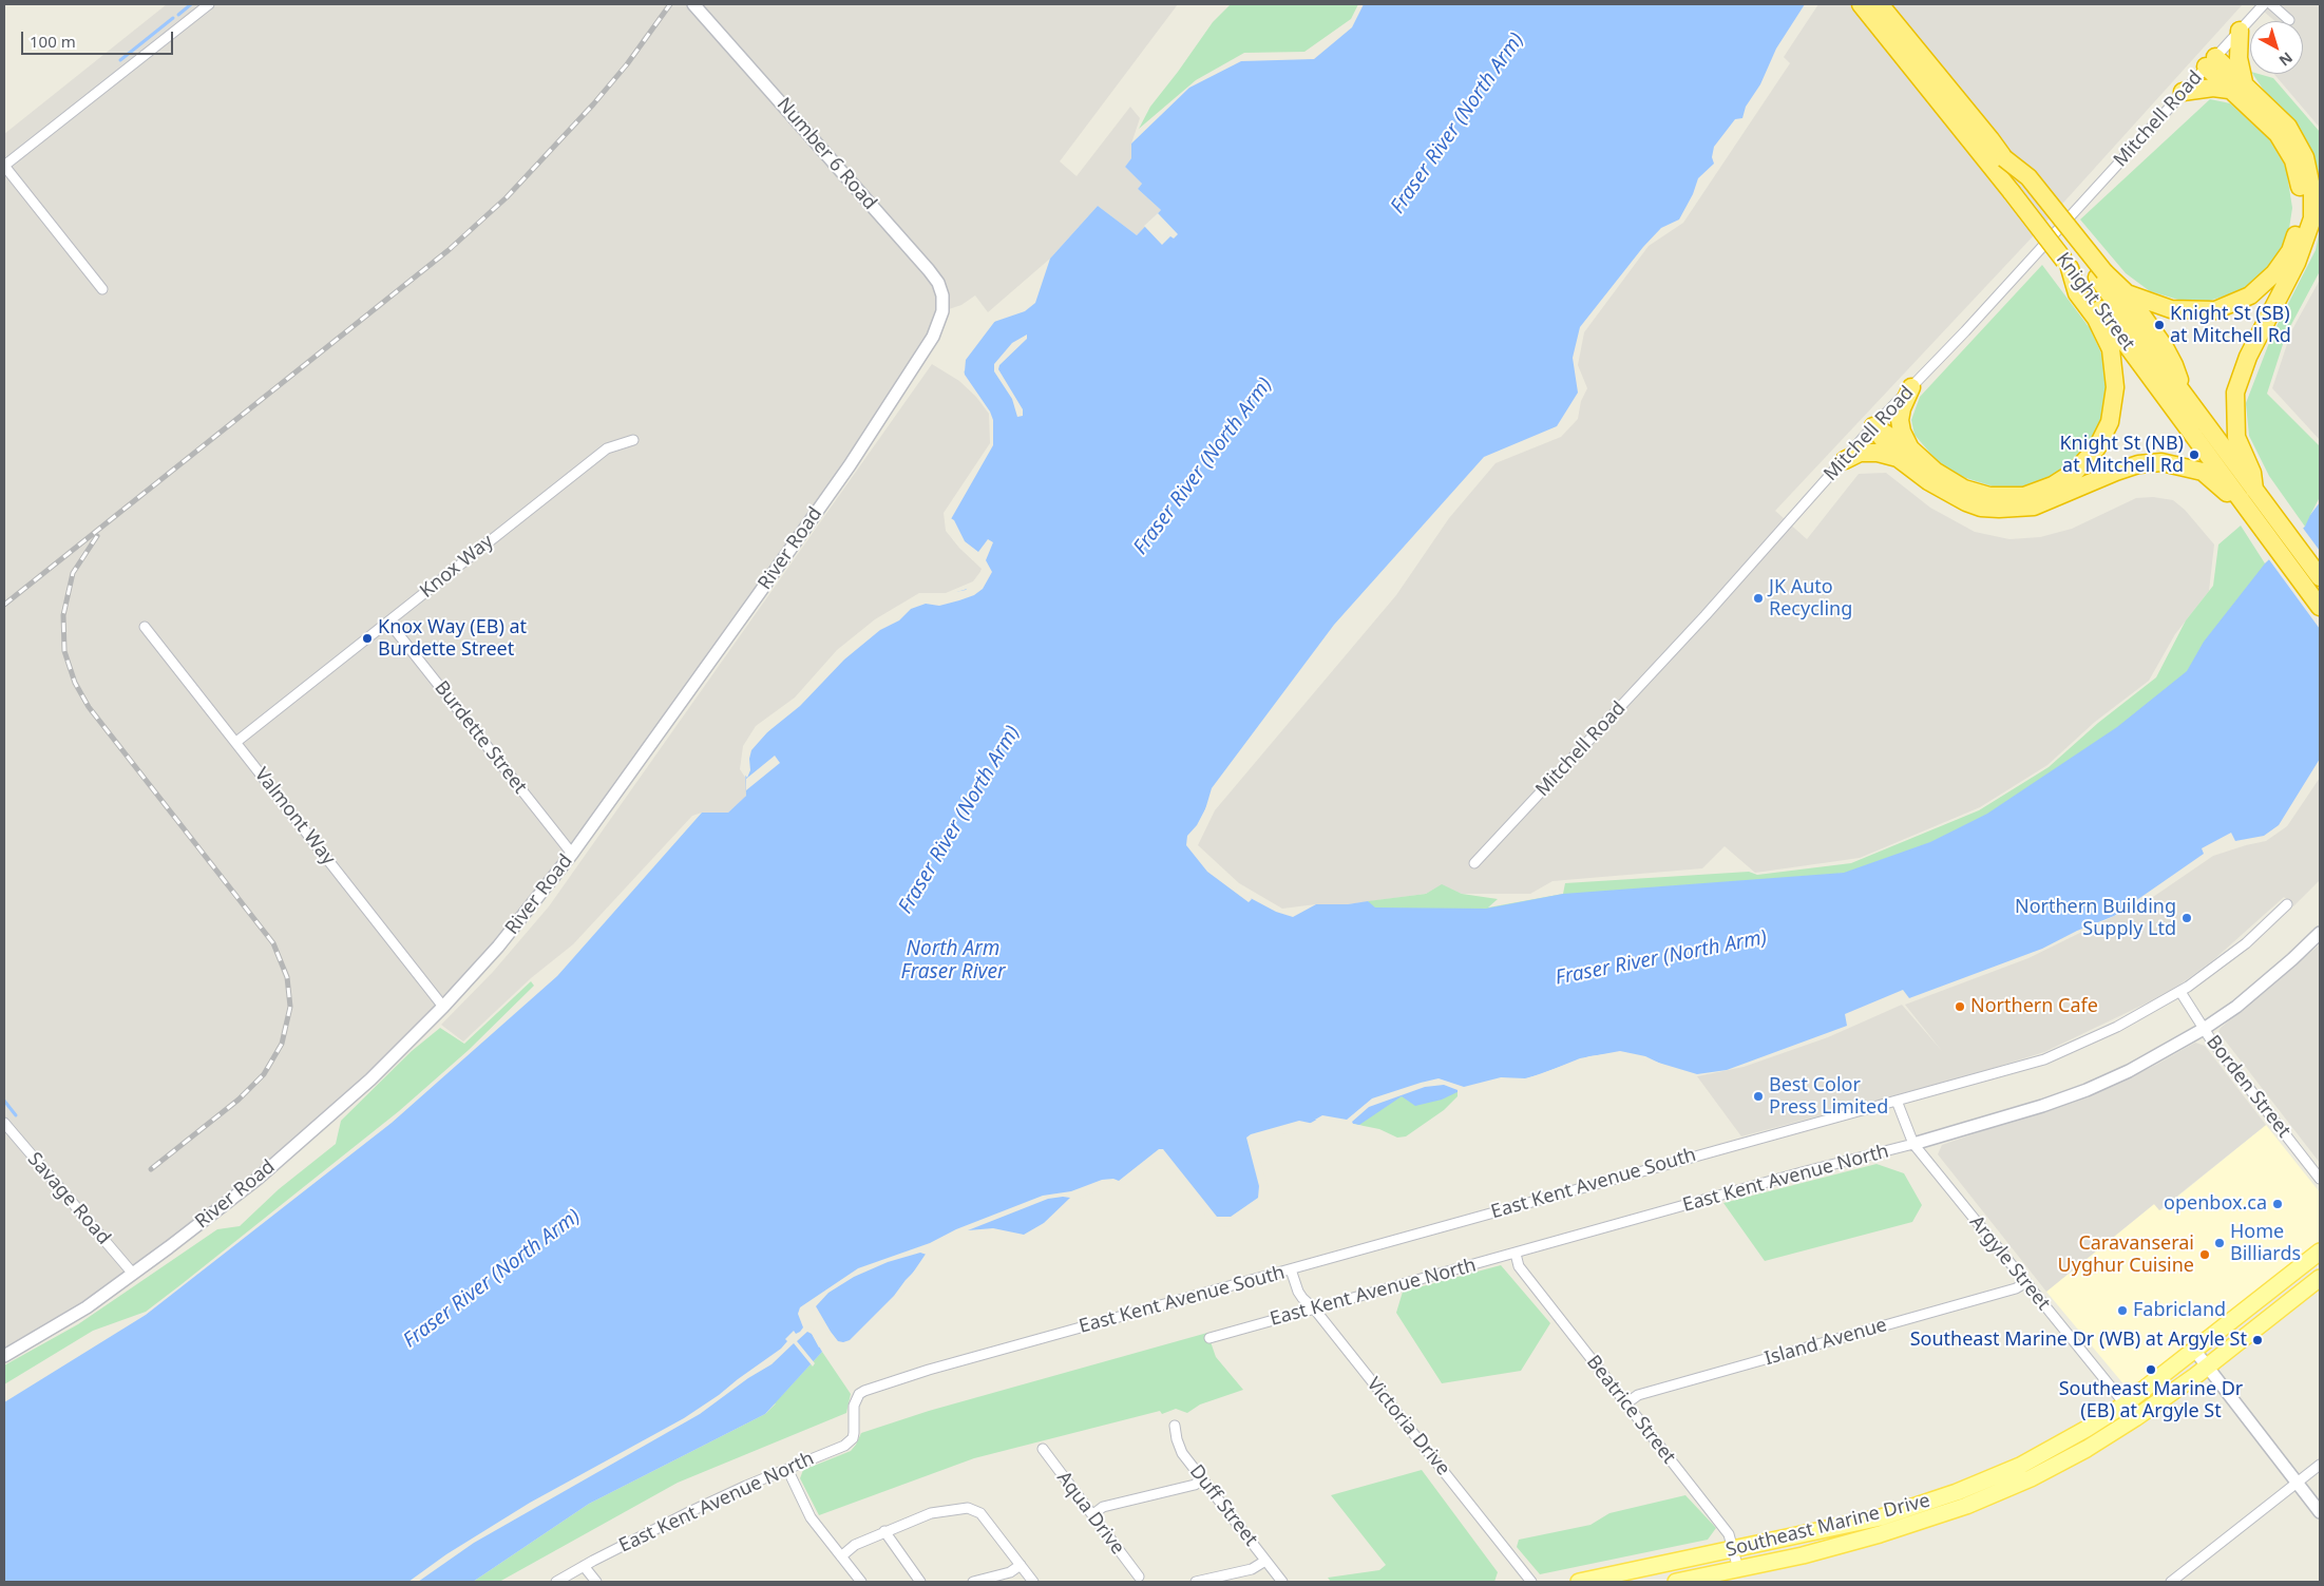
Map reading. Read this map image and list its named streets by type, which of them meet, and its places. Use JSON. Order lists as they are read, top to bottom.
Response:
{
  "streets": {
    "highway": ["Knight Street"],
    "main road": ["Southeast Marine Drive"],
    "street": [
      "Mitchell Road",
      "Number 6 Road",
      "River Road",
      "Knox Way",
      "Burdette Street",
      "Valmont Way",
      "Borden Street",
      "East Kent Avenue North",
      "East Kent Avenue South",
      "Savage Road",
      "Argyle Street",
      "Island Avenue",
      "Beatrice Street",
      "Victoria Drive",
      "Duff Street",
      "Aqua Drive"
    ]
  },
  "crossings": [
    ["Number 6 Road", "River Road"],
    ["River Road", "Burdette Street"],
    ["River Road", "Valmont Way"],
    ["River Road", "Savage Road"],
    ["Knox Way", "Burdette Street"],
    ["Knox Way", "Valmont Way"],
    ["Borden Street", "East Kent Avenue North"],
    ["Borden Street", "East Kent Avenue South"],
    ["East Kent Avenue North", "East Kent Avenue South"],
    ["East Kent Avenue North", "Argyle Street"],
    ["East Kent Avenue North", "Beatrice Street"],
    ["East Kent Avenue North", "Victoria Drive"],
    ["East Kent Avenue South", "Argyle Street"],
    ["East Kent Avenue South", "Victoria Drive"],
    ["Argyle Street", "Island Avenue"],
    ["Argyle Street", "Southeast Marine Drive"],
    ["Island Avenue", "Beatrice Street"],
    ["Beatrice Street", "Southeast Marine Drive"]
  ],
  "water": ["Fraser River (North Arm)", "North Arm Fraser River"],
  "places": [
    "Knight St (SB) at Mitchell Rd",
    "Knight St (NB) at Mitchell Rd",
    "JK Auto Recycling",
    "Knox Way (EB) at Burdette Street",
    "Northern Building Supply Ltd",
    "Northern Cafe",
    "Best Color Press Limited",
    "openbox.ca",
    "Home Billiards",
    "Caravanserai Uyghur Cuisine",
    "Fabricland",
    "Southeast Marine Dr (WB) at Argyle St",
    "Southeast Marine Dr (EB) at Argyle St"
  ],
  "scale_bar": "100 m",
  "north": "bottom right"
}
